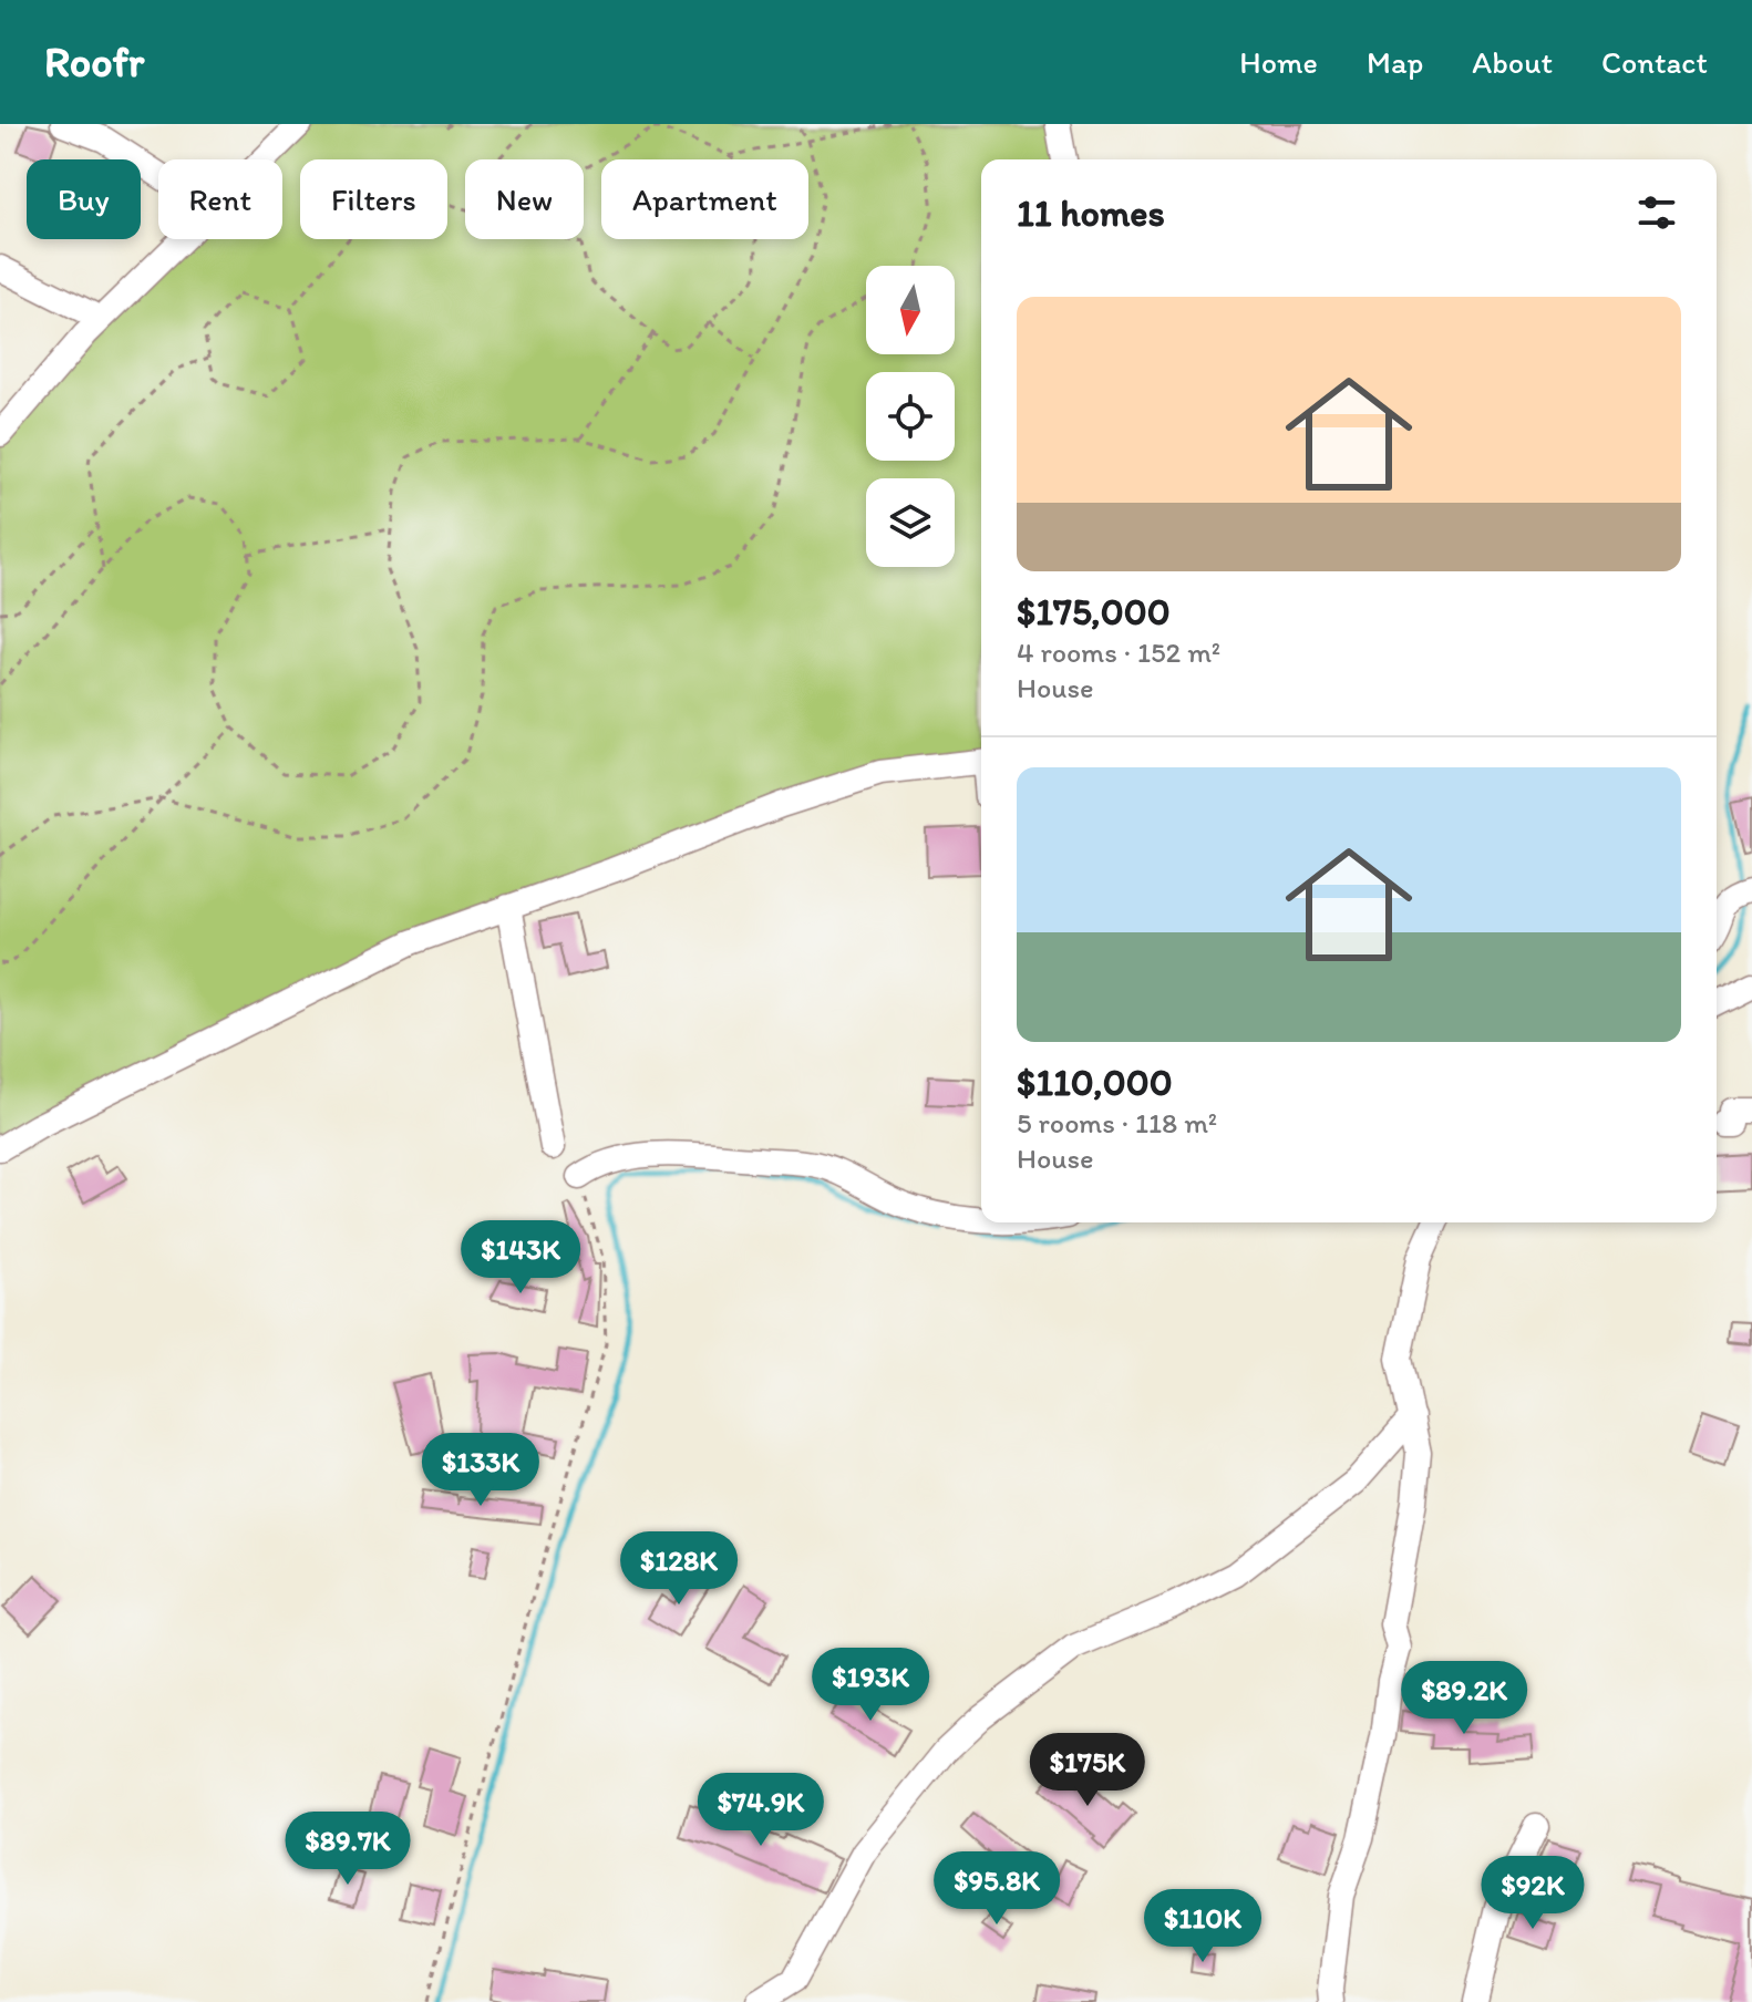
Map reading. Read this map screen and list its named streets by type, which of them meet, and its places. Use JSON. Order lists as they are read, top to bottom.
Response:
{
  "north": "bottom",
  "page": {
    "header": "Roofr",
    "nav": [
      "Home",
      "Map",
      "About",
      "Contact"
    ],
    "chip": [
      "Buy",
      "Rent",
      "Filters",
      "New",
      "Apartment"
    ],
    "heading": "11 homes",
    "list": [
      {
        "name": "$175,000",
        "note": "4 rooms · 152 m² · House"
      },
      {
        "name": "$110,000",
        "note": "5 rooms · 118 m² · House"
      }
    ],
    "price": [
      "$143K",
      "$133K",
      "$128K",
      "$193K",
      "$89.2K",
      "$175K",
      "$74.9K",
      "$89.7K",
      "$95.8K",
      "$92K",
      "$110K"
    ]
  }
}
